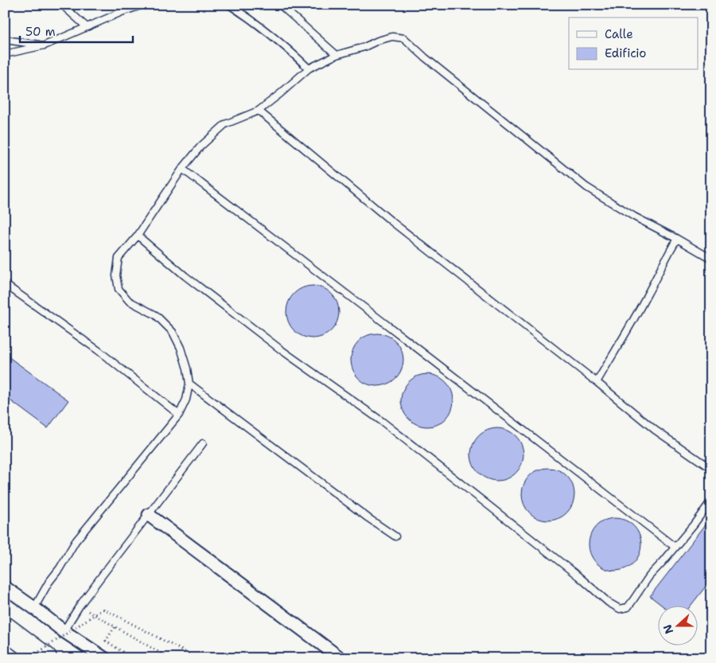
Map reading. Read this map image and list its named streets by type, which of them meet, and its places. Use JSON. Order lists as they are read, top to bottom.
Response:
{
  "legend": ["Calle", "Edificio"],
  "scale_bar": "50 m",
  "north": "left"
}
